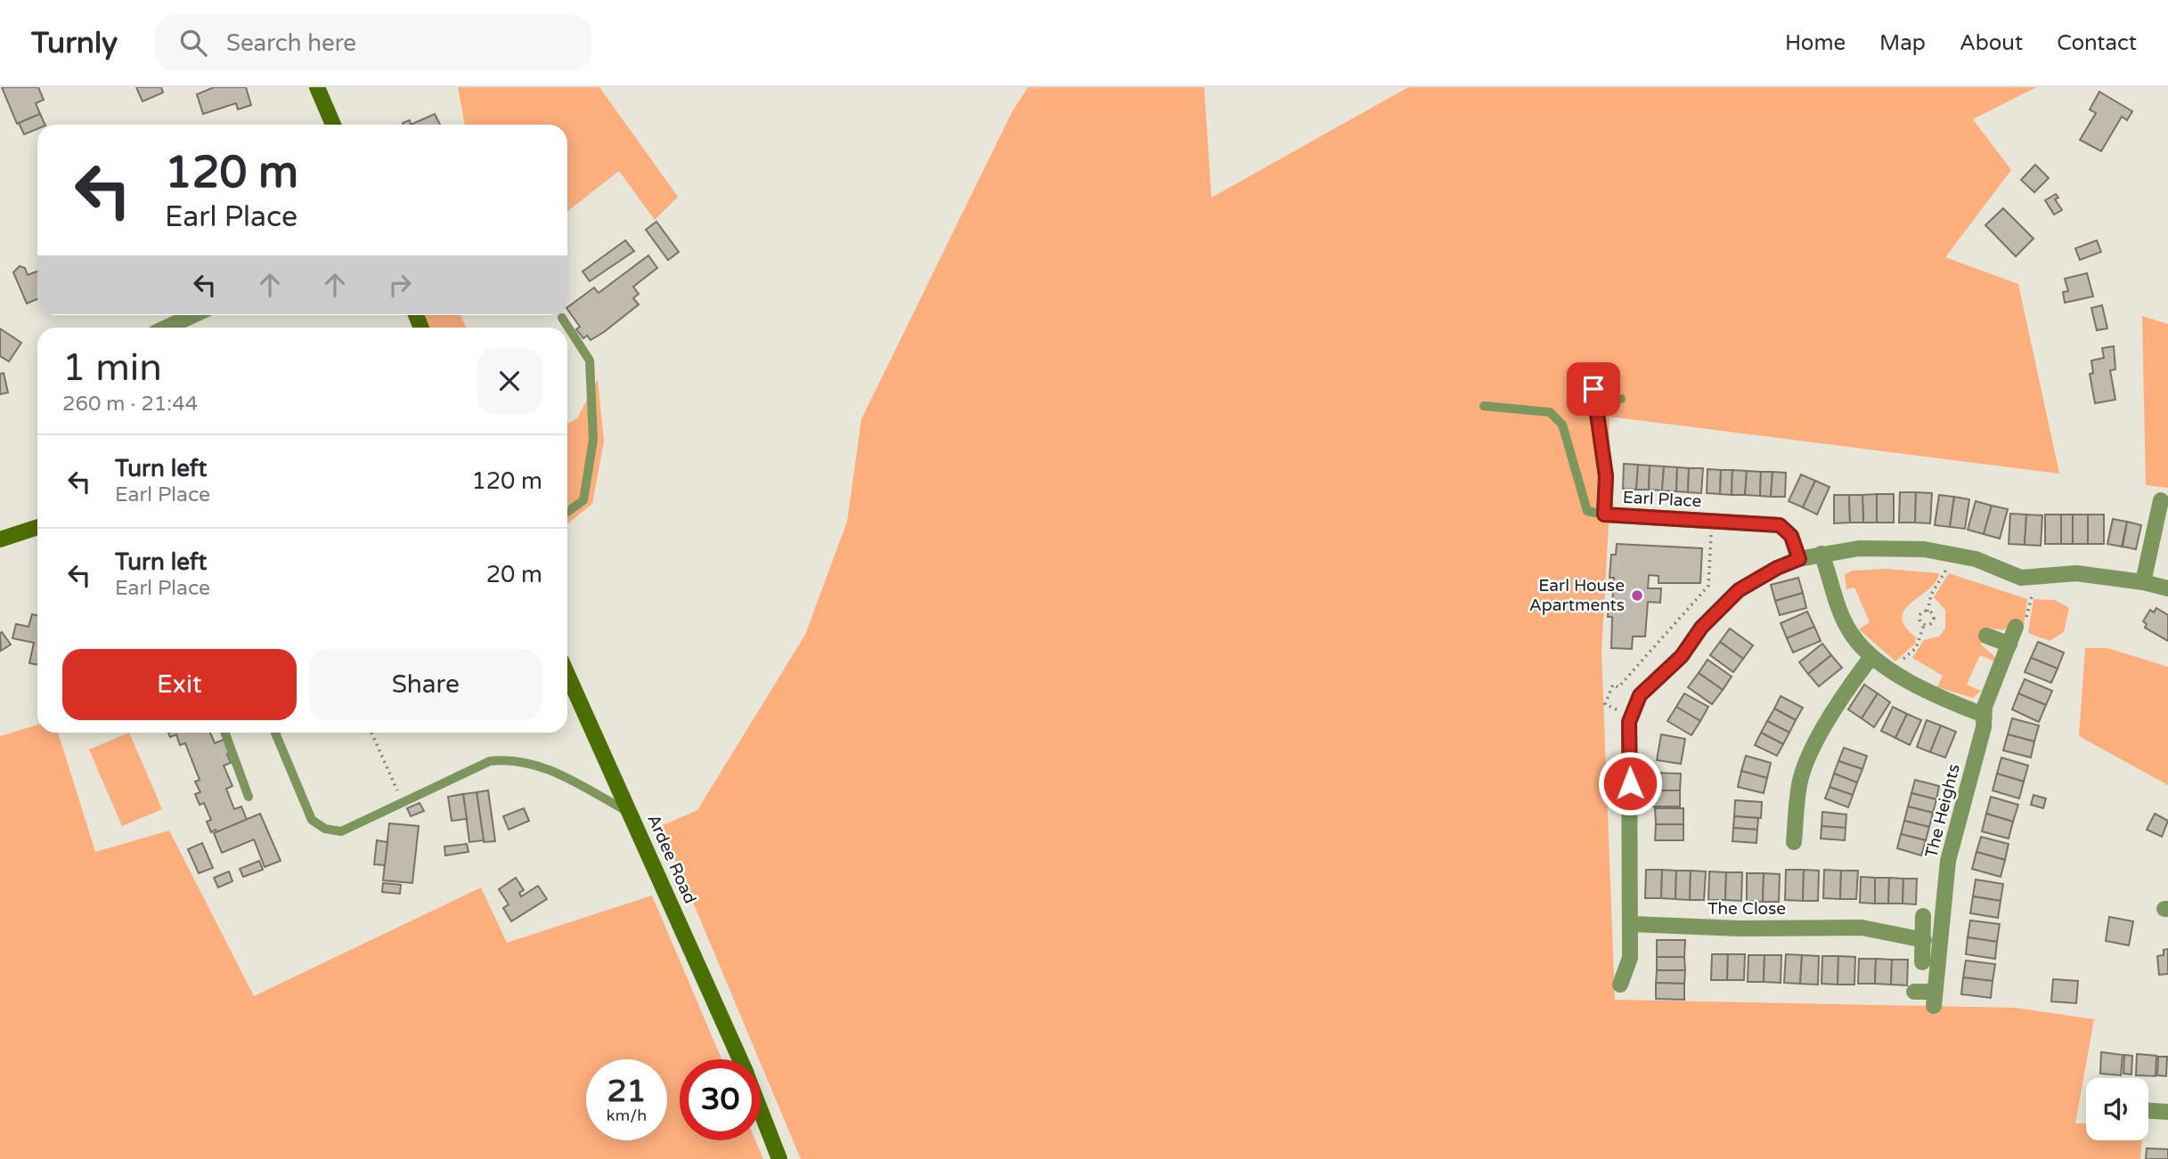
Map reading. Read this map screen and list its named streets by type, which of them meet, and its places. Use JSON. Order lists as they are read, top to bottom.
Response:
{
  "streets": {
    "main road": ["Ardee Road"],
    "street": ["Earl Place", "The Heights", "The Close"]
  },
  "places": ["Earl House Apartments"],
  "page": {
    "header": "Turnly",
    "search": "Search here",
    "nav": [
      "Home",
      "Map",
      "About",
      "Contact"
    ],
    "turn": ["120 m", "Earl Place"],
    "heading": ["1 min", "260 m · 21:44"],
    "list": [
      {
        "name": "Turn left",
        "note": "Earl Place",
        "value": "120 m"
      },
      {
        "name": "Turn left",
        "note": "Earl Place",
        "value": "20 m"
      }
    ],
    "buttons": ["Exit", "Share"],
    "speed": "21 km/h",
    "limit": "30"
  }
}
